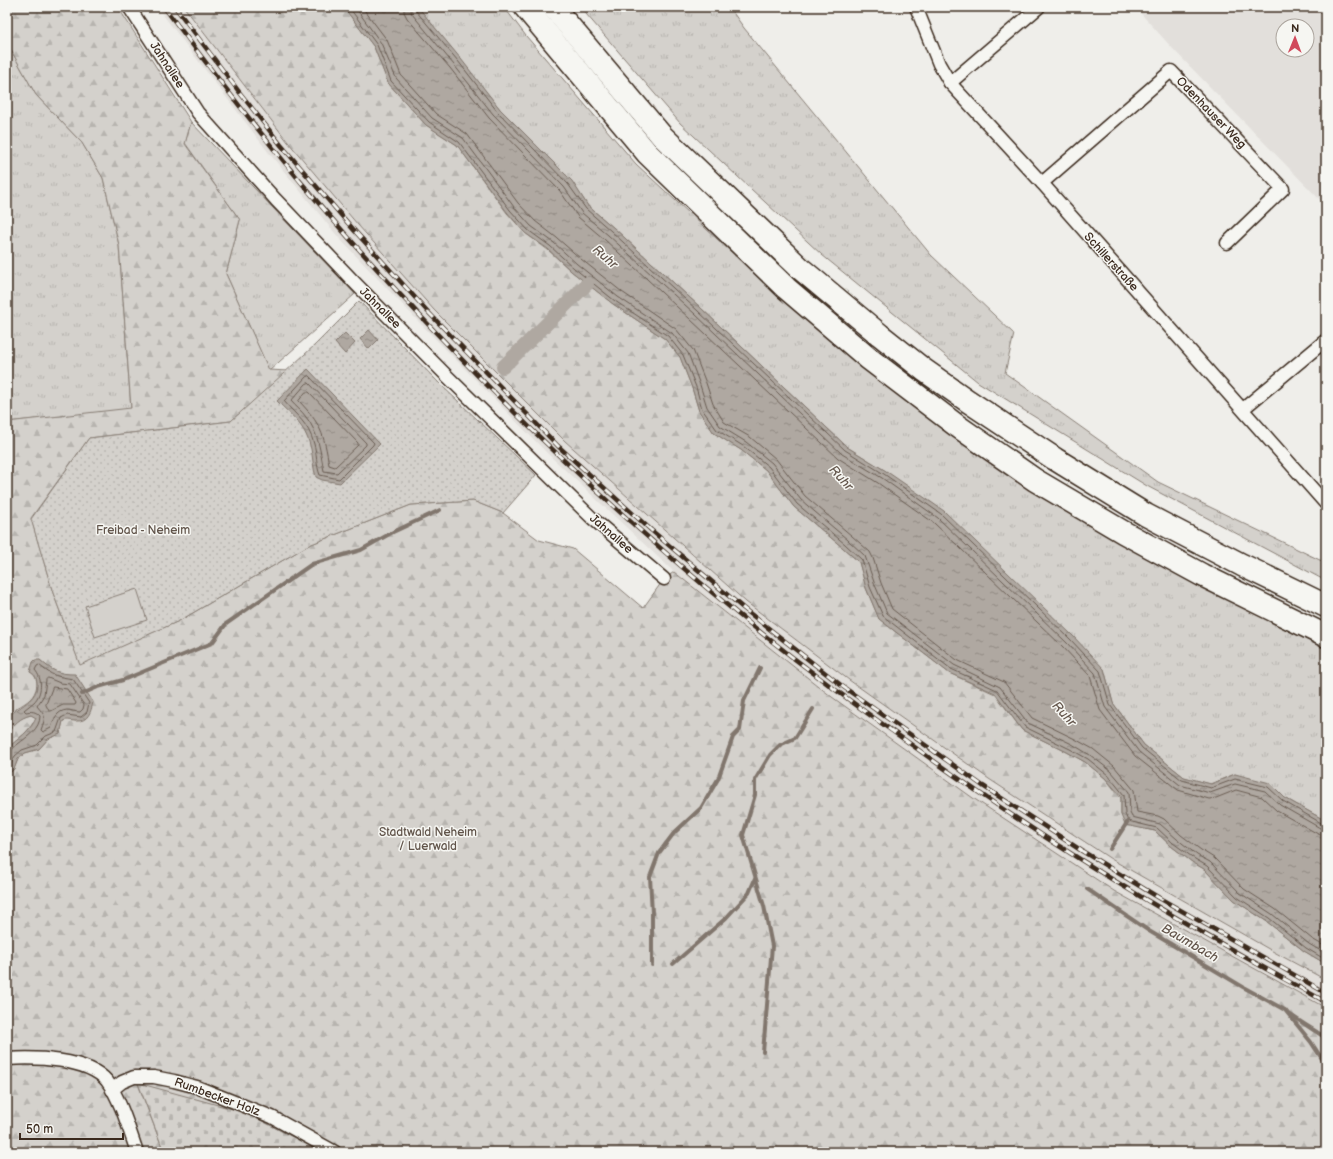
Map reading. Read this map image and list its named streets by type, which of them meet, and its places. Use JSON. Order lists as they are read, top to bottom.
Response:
{
  "streets": {
    "street": [
      "Jahnallee",
      "Odenhauser Weg",
      "Schillerstraße",
      "Rumbecker Holz"
    ]
  },
  "crossings": [
    ["Odenhauser Weg", "Schillerstraße"]
  ],
  "water": ["Ruhr", "Baumbach"],
  "parks": ["Freibad - Neheim", "Stadtwald Neheim / Luerwald"],
  "scale_bar": "50 m",
  "north": "top"
}
